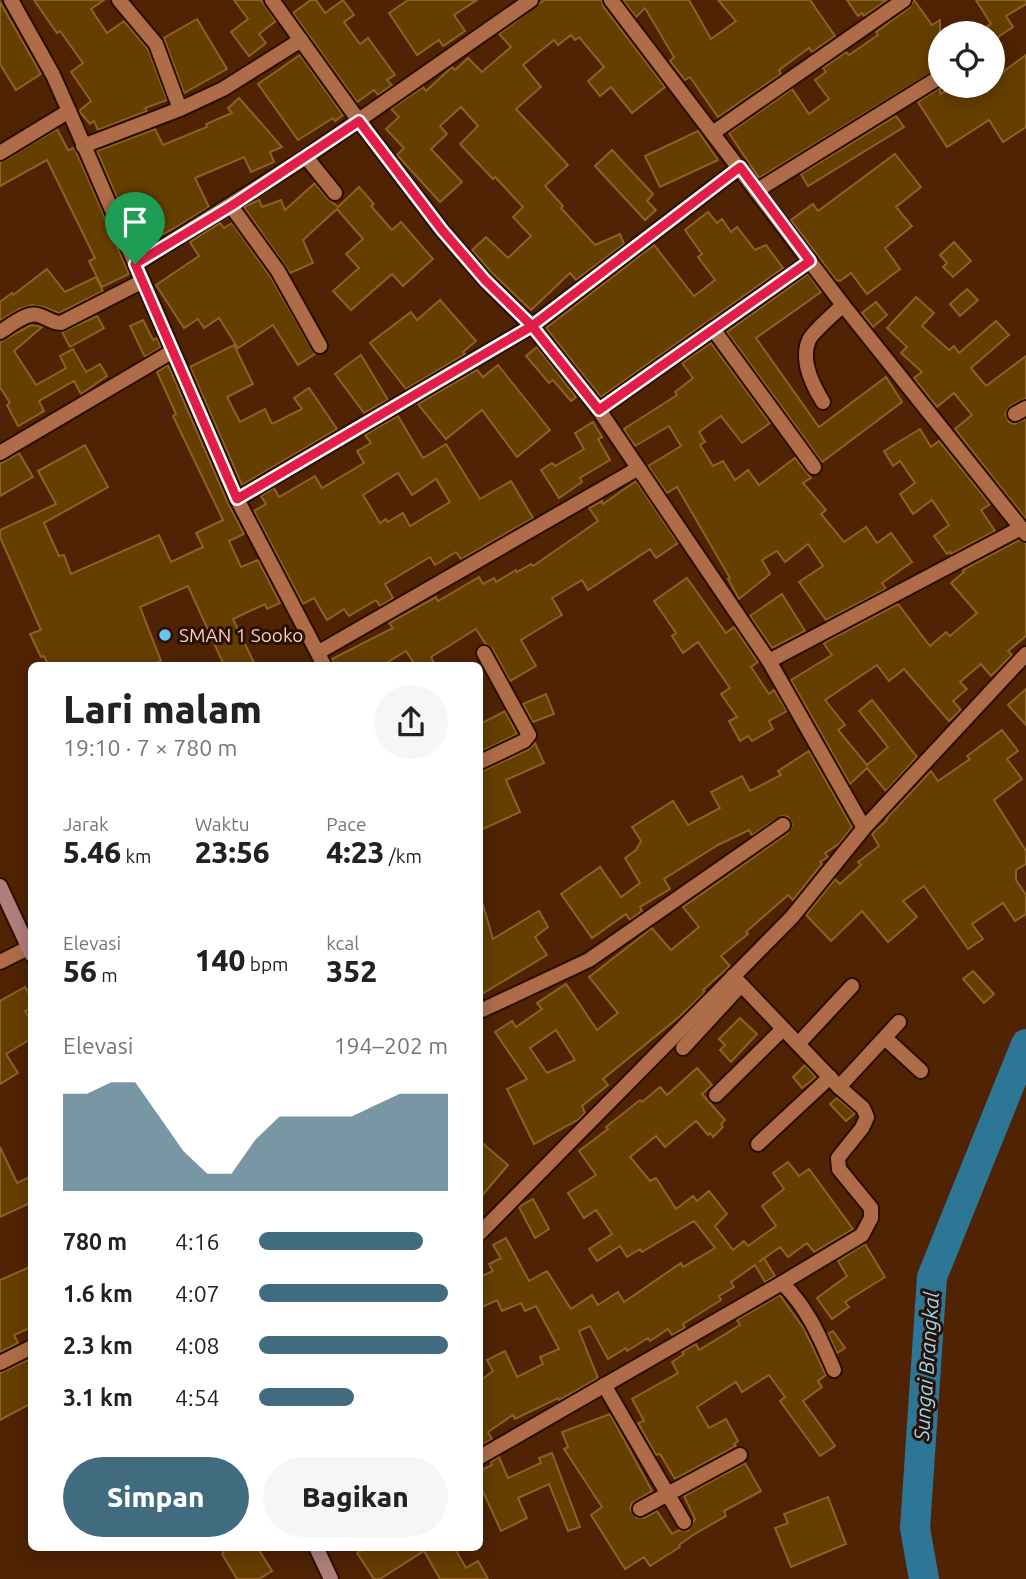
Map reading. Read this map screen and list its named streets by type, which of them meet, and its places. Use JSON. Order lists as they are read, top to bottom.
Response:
{
  "water": ["Sungai Brangkal"],
  "places": ["SMAN 1 Sooko"],
  "page": {
    "heading": ["Lari malam", "19:10 · 7 × 780 m"],
    "stats": [
      ["Jarak", "5.46 km"],
      ["Waktu", "23:56"],
      ["Pace", "4:23 /km"],
      ["Elevasi", "56 m"],
      ["140 bpm"],
      ["kcal", "352"]
    ],
    "chart": ["Elevasi", "194–202 m"],
    "list": [
      {
        "name": "780 m",
        "note": "4:16"
      },
      {
        "name": "1.6 km",
        "note": "4:07"
      },
      {
        "name": "2.3 km",
        "note": "4:08"
      },
      {
        "name": "3.1 km",
        "note": "4:54"
      }
    ],
    "buttons": ["Simpan", "Bagikan"]
  }
}
